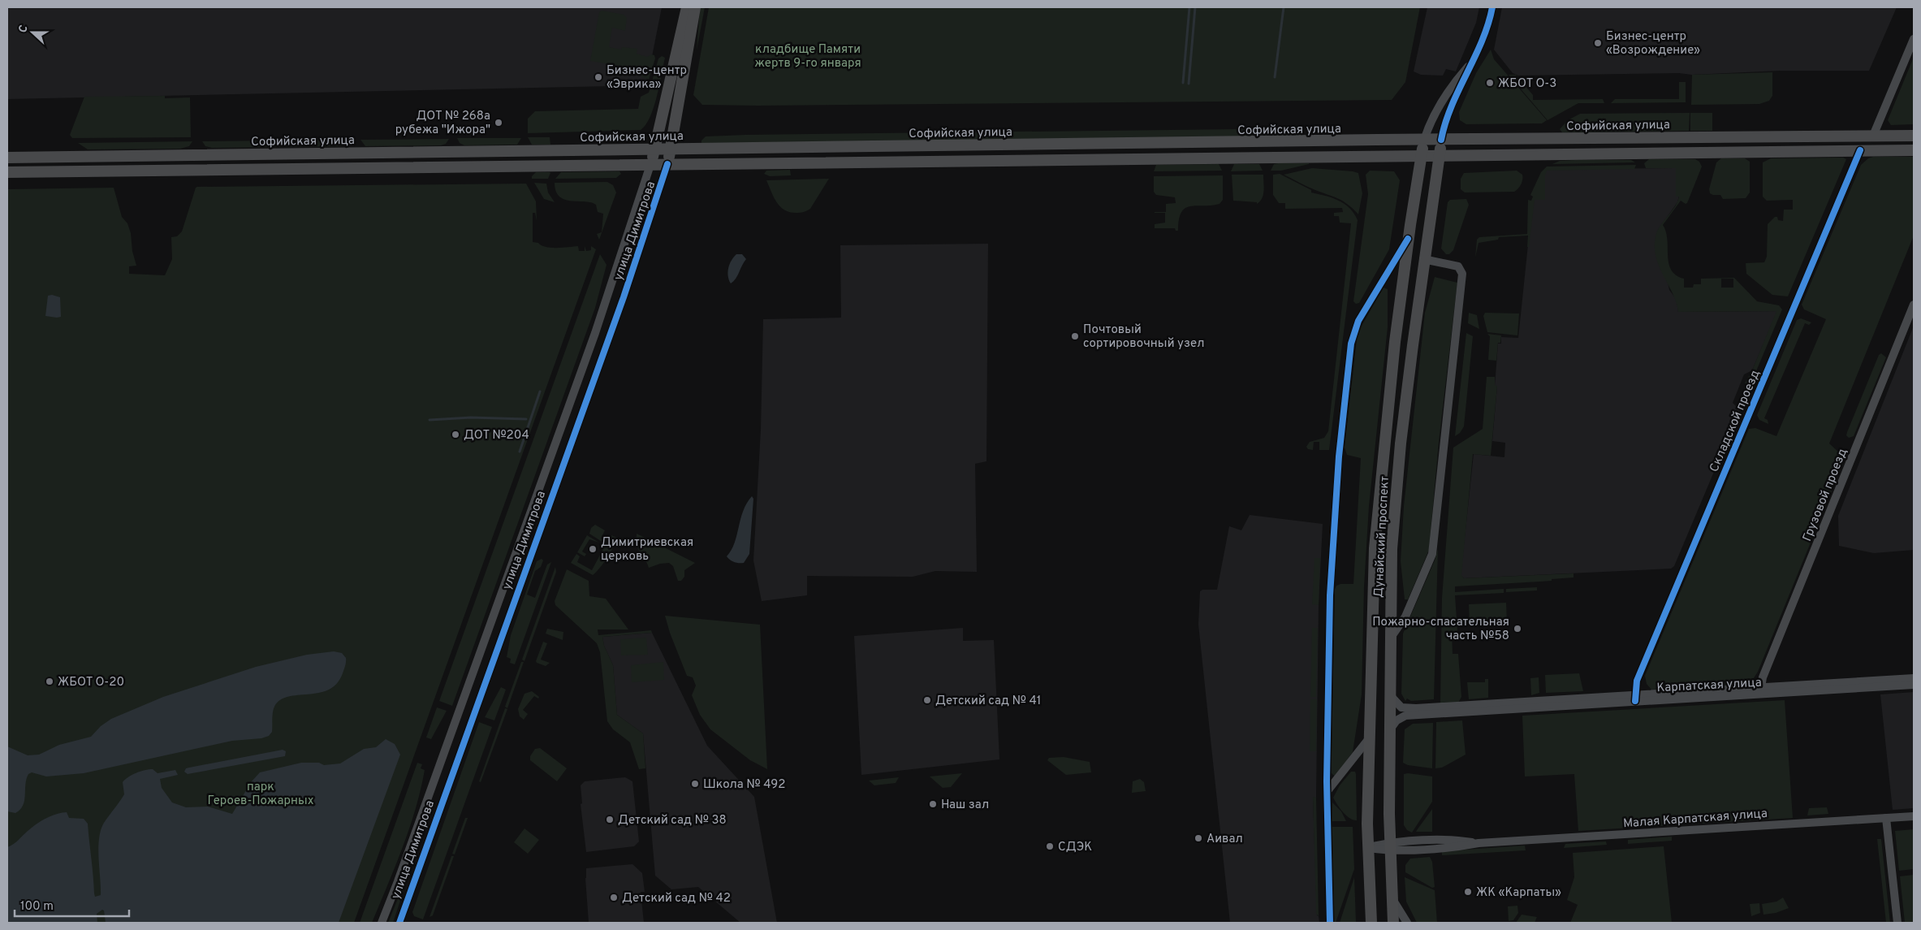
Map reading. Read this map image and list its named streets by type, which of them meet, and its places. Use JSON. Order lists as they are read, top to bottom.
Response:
{
  "streets": {
    "main road": ["Софийская улица", "Дунайский проспект"],
    "street": [
      "улица Димитрова",
      "Складской проезд",
      "Грузовой проезд",
      "Карпатская улица",
      "Малая Карпатская улица"
    ]
  },
  "crossings": [
    ["Софийская улица", "Дунайский проспект"],
    ["Складской проезд", "Карпатская улица"],
    ["Грузовой проезд", "Карпатская улица"],
    ["Дунайский проспект", "Карпатская улица"],
    ["Дунайский проспект", "Малая Карпатская улица"]
  ],
  "parks": ["кладбище Памяти жертв 9-го января", "парк Героев-Пожарных"],
  "places": [
    "Бизнес-центр «Возрождение»",
    "Бизнес-центр «Эврика»",
    "ЖБОТ О-3",
    "ДОТ № 268а рубежа \"Ижора\"",
    "Почтовый сортировочный узел",
    "ДОТ №204",
    "Димитриевская церковь",
    "Пожарно-спасательная часть №58",
    "ЖБОТ О-20",
    "Детский сад № 41",
    "Школа № 492",
    "Наш зал",
    "Детский сад № 38",
    "Аивал",
    "СДЭК",
    "ЖК «Карпаты»",
    "Детский сад № 42"
  ],
  "scale_bar": "100 m",
  "north": "left"
}
